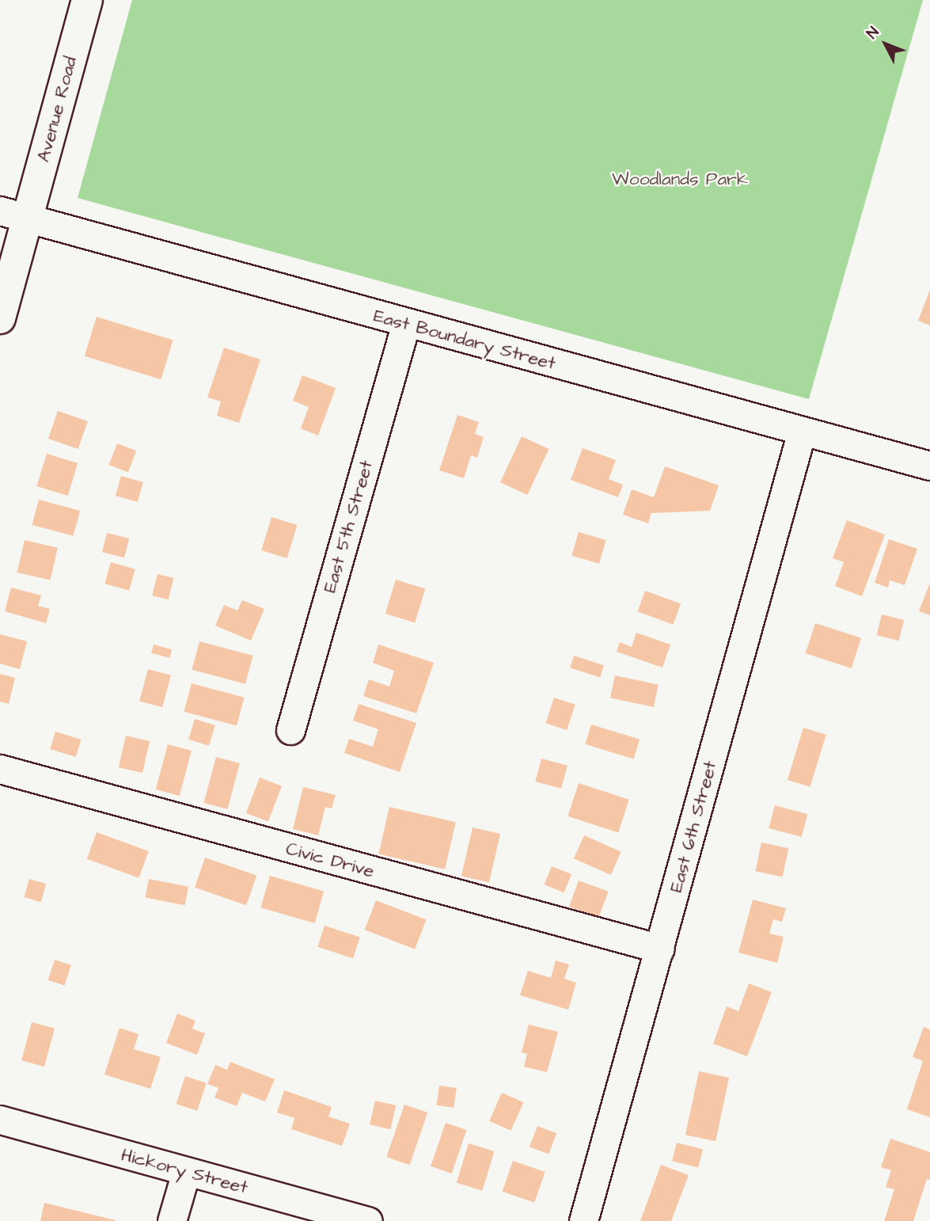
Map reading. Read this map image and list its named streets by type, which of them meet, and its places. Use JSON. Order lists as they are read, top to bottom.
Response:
{
  "streets": {
    "main road": ["Avenue Road"],
    "street": [
      "East Boundary Street",
      "East 5th Street",
      "East 6th Street",
      "Civic Drive",
      "Hickory Street"
    ]
  },
  "crossings": [
    ["Avenue Road", "East Boundary Street"],
    ["East Boundary Street", "East 5th Street"],
    ["East Boundary Street", "East 6th Street"],
    ["East 6th Street", "Civic Drive"]
  ],
  "parks": ["Woodlands Park"],
  "north": "top left"
}
